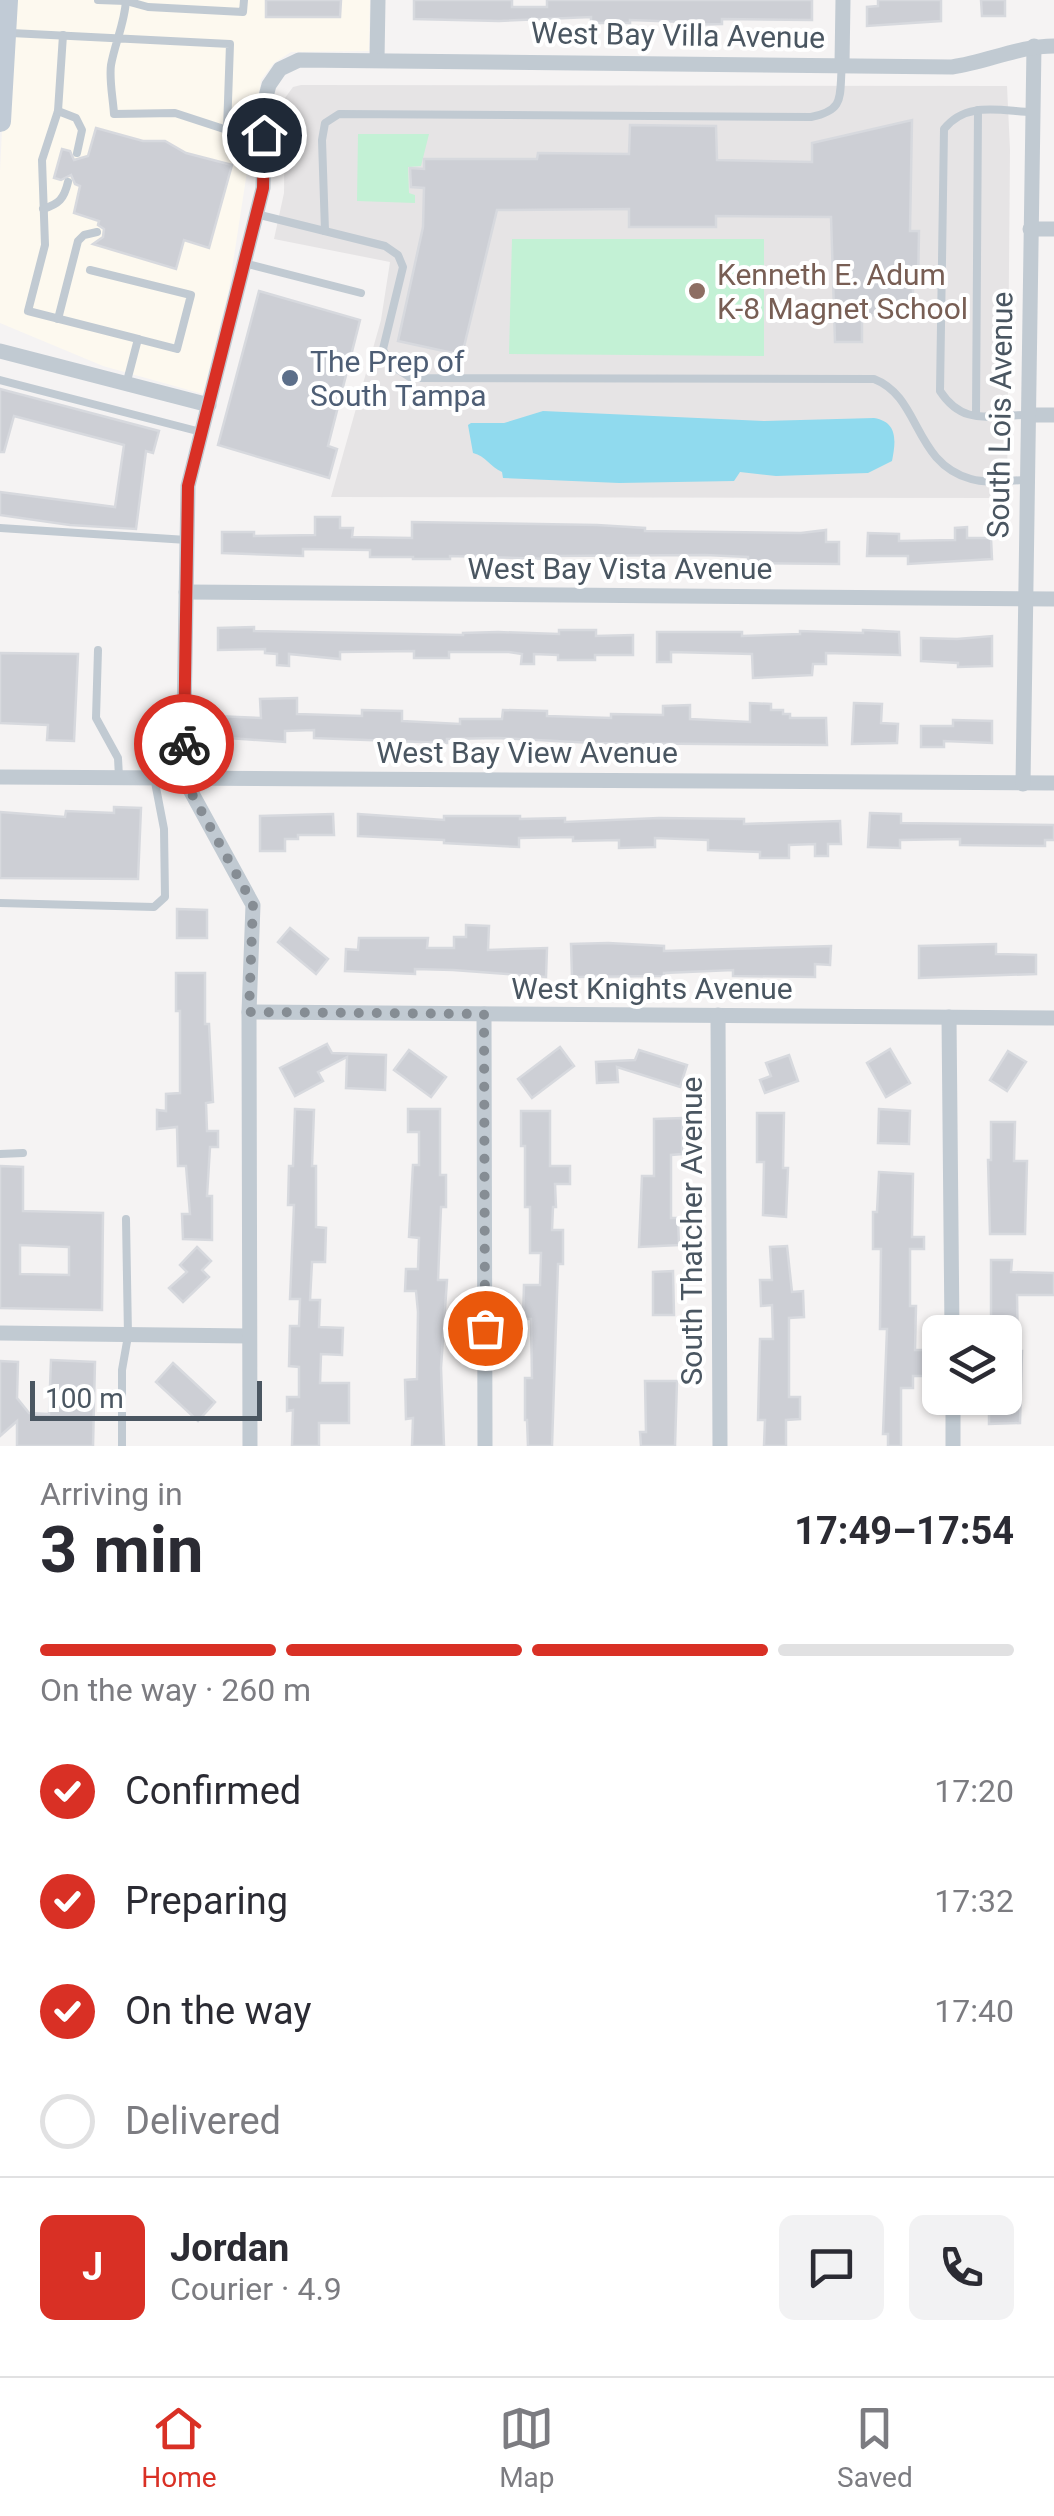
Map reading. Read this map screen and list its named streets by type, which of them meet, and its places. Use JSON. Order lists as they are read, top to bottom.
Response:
{
  "streets": {
    "street": [
      "West Bay Villa Avenue",
      "South Lois Avenue",
      "West Bay Vista Avenue",
      "West Bay View Avenue",
      "West Knights Avenue",
      "South Thatcher Avenue"
    ]
  },
  "crossings": [
    ["West Bay Villa Avenue", "South Lois Avenue"],
    ["South Lois Avenue", "West Bay Vista Avenue"],
    ["South Lois Avenue", "West Bay View Avenue"],
    ["West Knights Avenue", "South Thatcher Avenue"]
  ],
  "places": ["Kenneth E. Adum K-8 Magnet School", "The Prep of South Tampa"],
  "scale_bar": "100 m",
  "page": {
    "scale": "100 m",
    "heading": ["3 min", "Arriving in", "17:49–17:54"],
    "panel": ["Jordan", "Courier · 4.9"],
    "bar": "On the way · 260 m",
    "list": [
      ["Confirmed", "17:20"],
      ["Preparing", "17:32"],
      ["On the way", "17:40"],
      "Delivered"
    ],
    "round": "J",
    "tabs": ["Home", "Map", "Saved"]
  }
}
